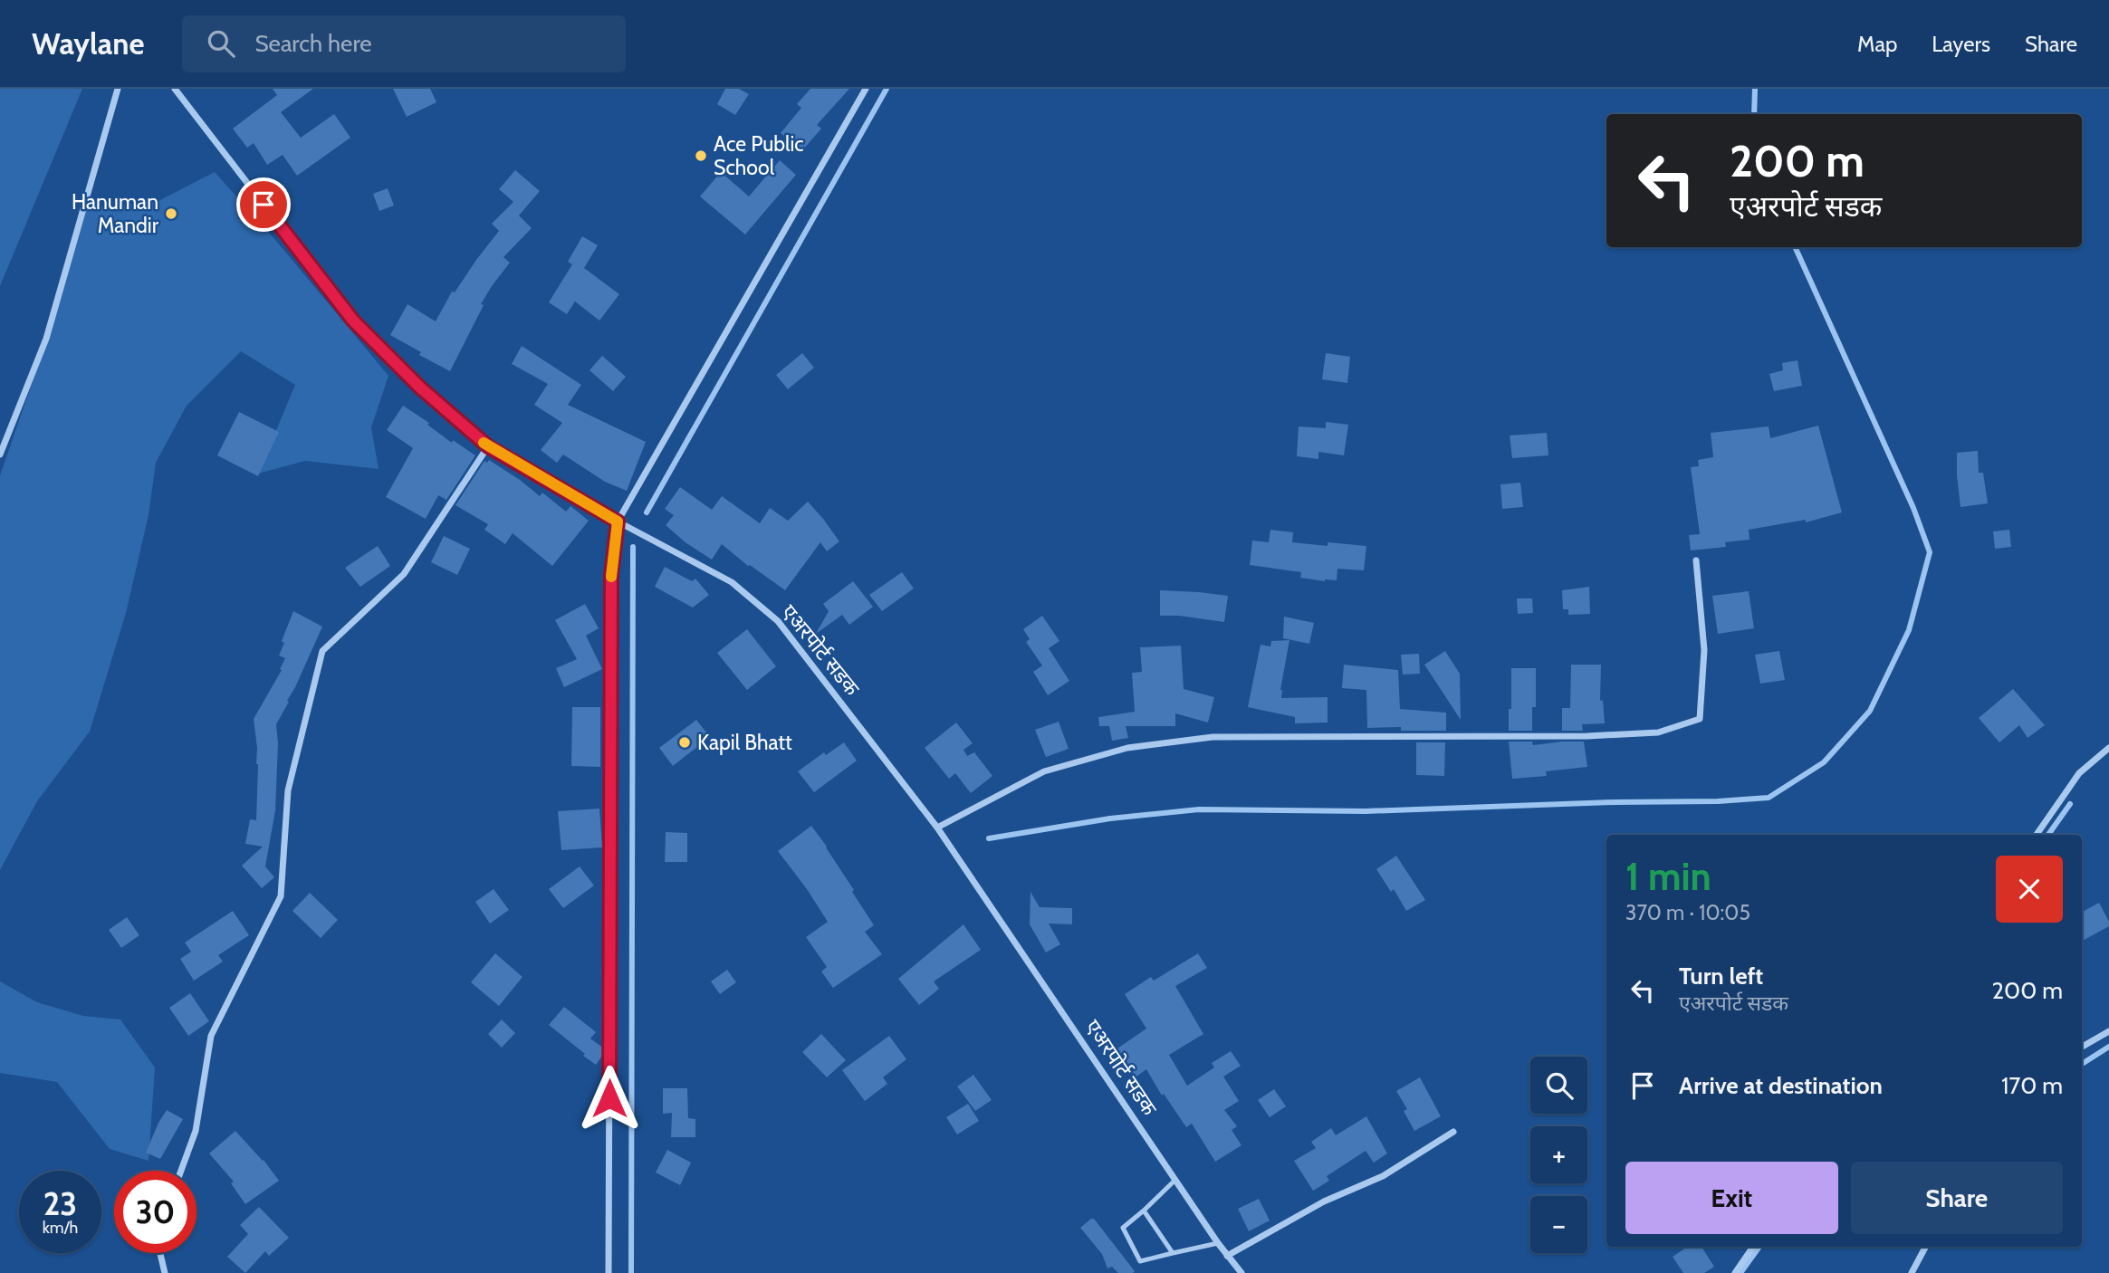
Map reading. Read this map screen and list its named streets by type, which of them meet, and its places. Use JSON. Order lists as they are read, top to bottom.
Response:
{
  "streets": {
    "street": ["एअरपोर्ट सडक"]
  },
  "places": ["Ace Public School", "Hanuman Mandir", "Kapil Bhatt"],
  "page": {
    "header": "Waylane",
    "search": "Search here",
    "nav": ["Map", "Layers", "Share"],
    "turn": ["200 m", "एअरपोर्ट सडक"],
    "heading": ["1 min", "370 m · 10:05"],
    "list": [
      {
        "name": "Turn left",
        "note": "एअरपोर्ट सडक",
        "value": "200 m"
      },
      {
        "name": "Arrive at destination",
        "value": "170 m"
      }
    ],
    "map_buttons": ["+", "−"],
    "buttons": ["Exit", "Share"],
    "speed": "23 km/h",
    "limit": "30"
  }
}
